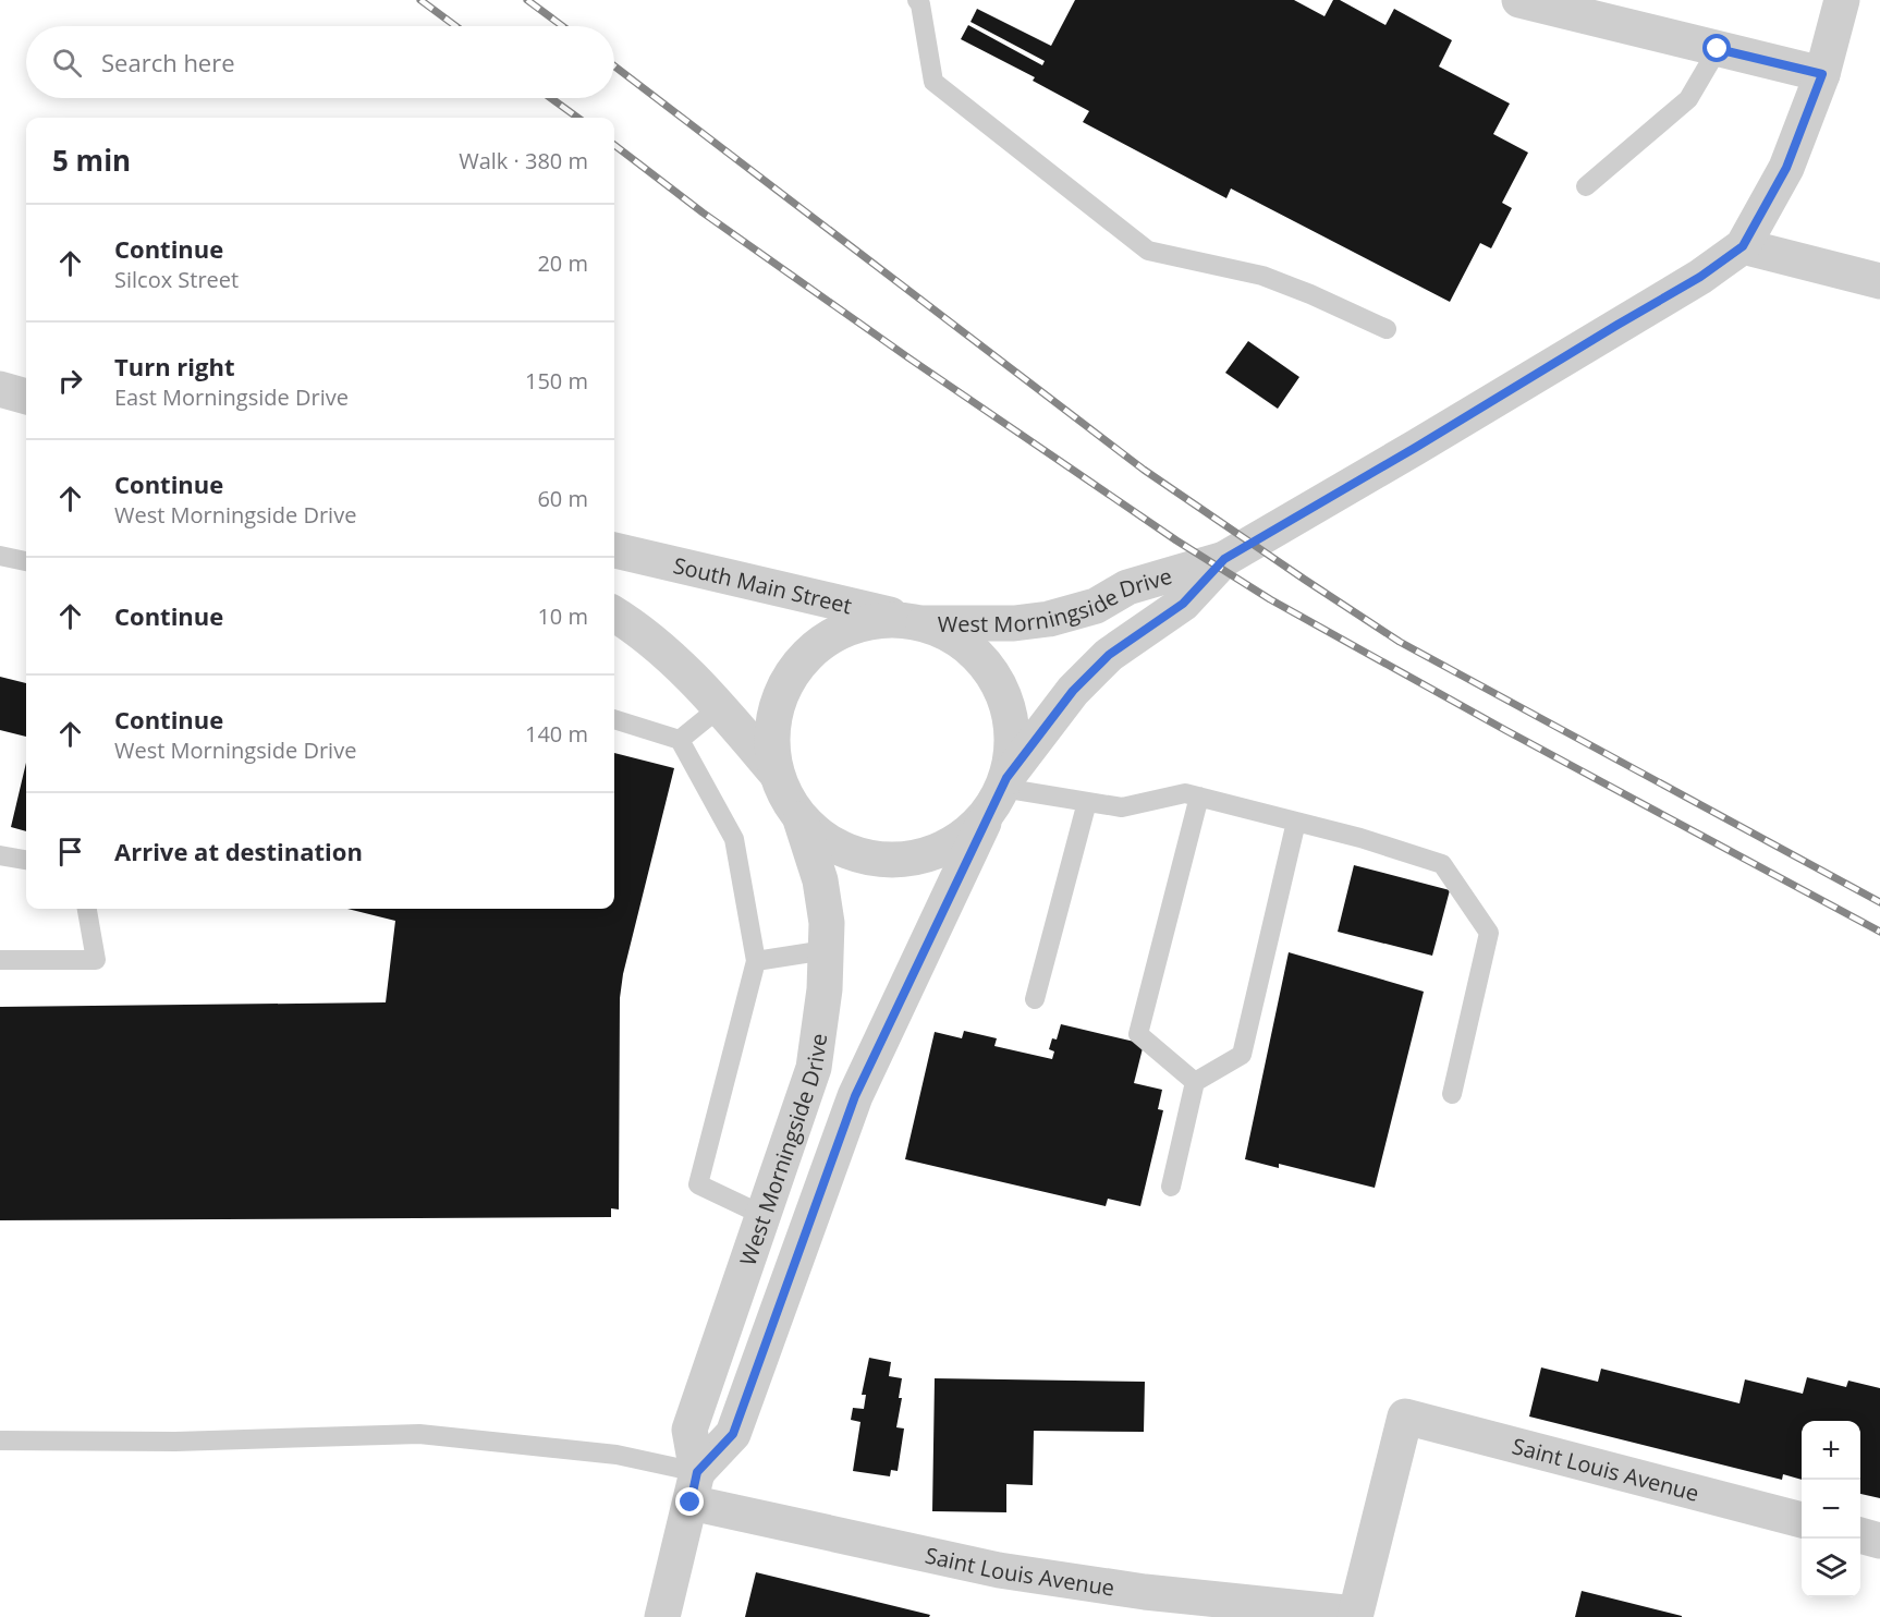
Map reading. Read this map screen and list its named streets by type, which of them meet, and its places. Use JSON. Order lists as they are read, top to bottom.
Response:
{
  "streets": {
    "street": ["South Main Street", "West Morningside Drive", "Saint Louis Avenue"]
  },
  "crossings": [
    ["South Main Street", "West Morningside Drive"],
    ["West Morningside Drive", "Saint Louis Avenue"]
  ],
  "page": {
    "search": "Search here",
    "heading": ["5 min", "Walk · 380 m"],
    "list": [
      ["Continue", "Silcox Street", "20 m"],
      ["Turn right", "East Morningside Drive", "150 m"],
      ["Continue", "West Morningside Drive", "60 m"],
      ["Continue", "10 m"],
      ["Continue", "West Morningside Drive", "140 m"],
      "Arrive at destination"
    ],
    "map_buttons": ["+", "−"]
  }
}
